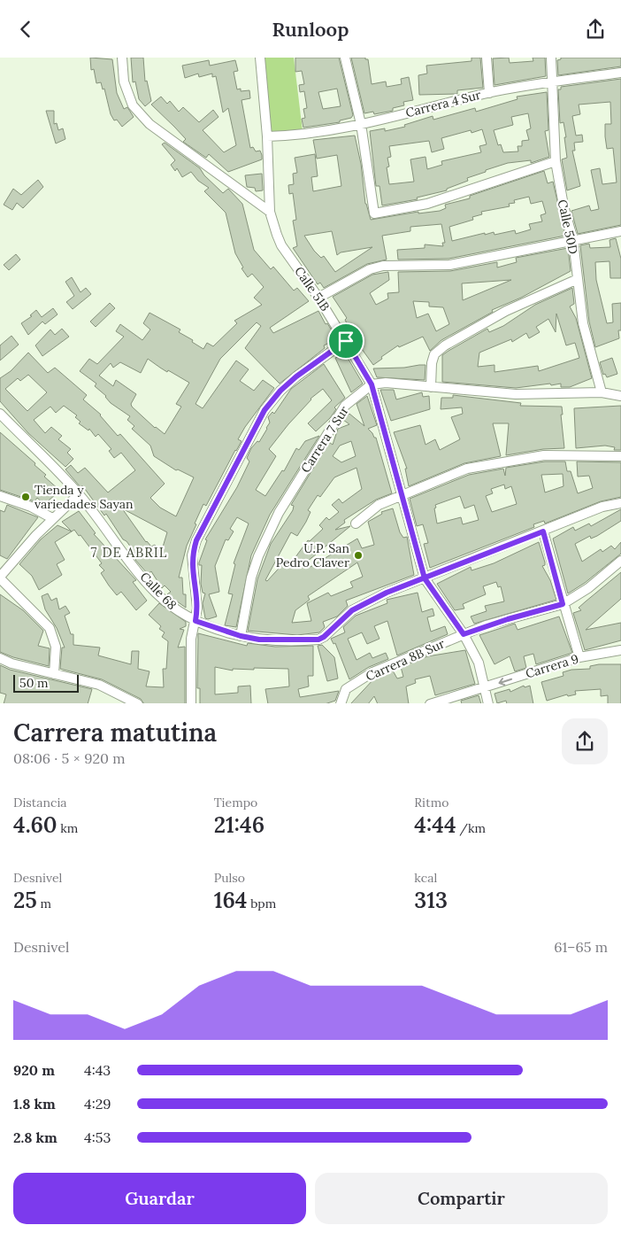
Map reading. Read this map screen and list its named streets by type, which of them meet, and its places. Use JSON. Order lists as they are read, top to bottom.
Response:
{
  "streets": {
    "street": [
      "Carrera 4 Sur",
      "Calle 50D",
      "Calle 51B",
      "Carrera 7 Sur",
      "Calle 68",
      "Carrera 8B Sur",
      "Carrera 9"
    ]
  },
  "crossings": [
    ["Carrera 4 Sur", "Calle 50D"],
    ["Carrera 4 Sur", "Calle 51B"],
    ["Calle 51B", "Carrera 7 Sur"],
    ["Calle 51B", "Calle 68"],
    ["Calle 51B", "Carrera 8B Sur"],
    ["Calle 51B", "Carrera 9"],
    ["Carrera 7 Sur", "Calle 68"]
  ],
  "one_way": ["Carrera 9"],
  "districts": ["7 DE ABRIL"],
  "places": ["Tienda y variedades Sayan", "U.P. San Pedro Claver"],
  "scale_bar": "50 m",
  "page": {
    "header": "Runloop",
    "scale": "50 m",
    "heading": ["Carrera matutina", "08:06 · 5 × 920 m"],
    "stats": [
      ["Distancia", "4.60 km"],
      ["Tiempo", "21:46"],
      ["Ritmo", "4:44 /km"],
      ["Desnivel", "25 m"],
      ["Pulso", "164 bpm"],
      ["kcal", "313"]
    ],
    "chart": ["Desnivel", "61–65 m"],
    "list": [
      {
        "name": "920 m",
        "note": "4:43"
      },
      {
        "name": "1.8 km",
        "note": "4:29"
      },
      {
        "name": "2.8 km",
        "note": "4:53"
      }
    ],
    "buttons": ["Guardar", "Compartir"]
  }
}
